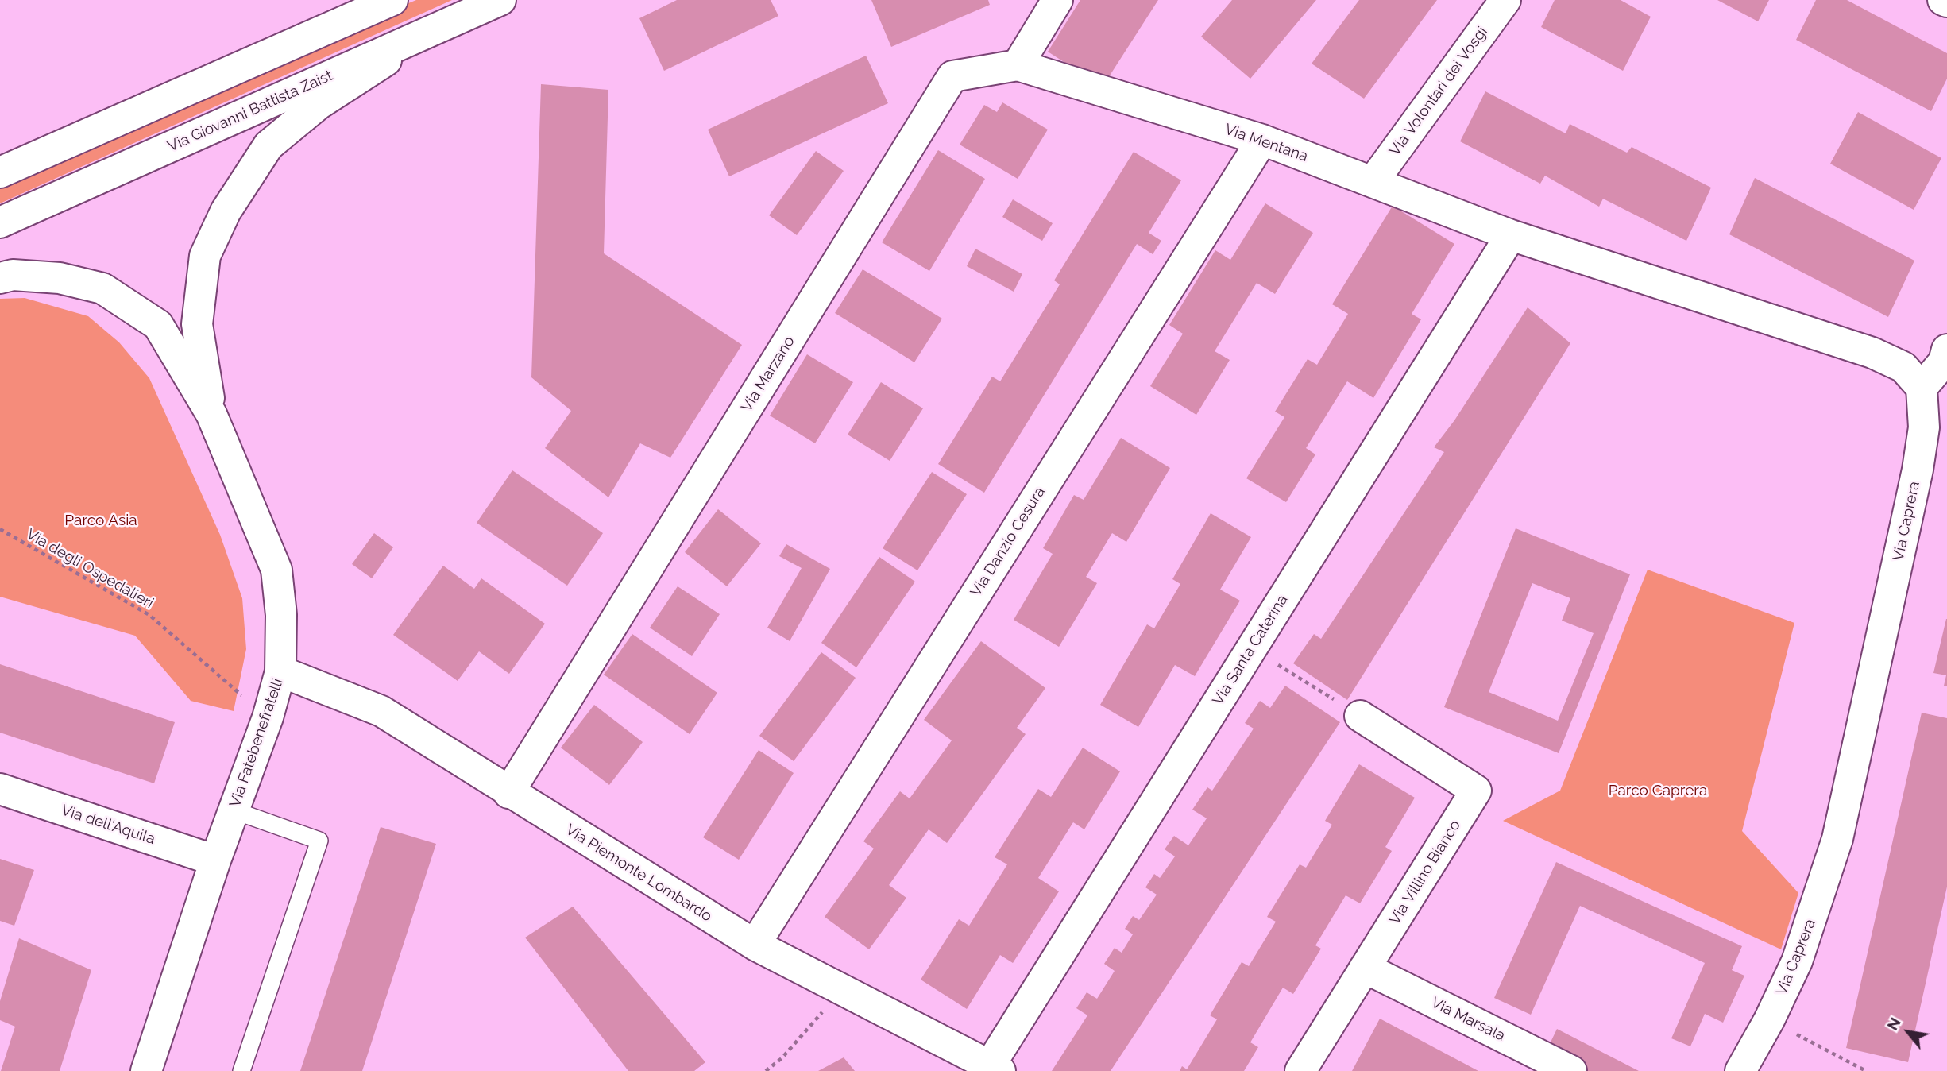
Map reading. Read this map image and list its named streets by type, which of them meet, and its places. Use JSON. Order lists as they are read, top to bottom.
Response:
{
  "streets": {
    "street": [
      "Via Volontari dei Vosgi",
      "Via Giovanni Battista Zaist",
      "Via Mentana",
      "Via Marzano",
      "Via Caprera",
      "Via Danzio Cesura",
      "Via Santa Caterina",
      "Via Fatebenefratelli",
      "Via dell'Aquila",
      "Via Villino Bianco",
      "Via Piemonte Lombardo",
      "Via Marsala"
    ],
    "path": ["Via degli Ospedalieri"]
  },
  "crossings": [
    ["Via Volontari dei Vosgi", "Via Mentana"],
    ["Via Giovanni Battista Zaist", "Via Fatebenefratelli"],
    ["Via Mentana", "Via Marzano"],
    ["Via Mentana", "Via Danzio Cesura"],
    ["Via Mentana", "Via Santa Caterina"],
    ["Via Marzano", "Via Piemonte Lombardo"],
    ["Via Danzio Cesura", "Via Piemonte Lombardo"],
    ["Via degli Ospedalieri", "Via Fatebenefratelli"],
    ["Via Santa Caterina", "Via Piemonte Lombardo"],
    ["Via Fatebenefratelli", "Via dell'Aquila"],
    ["Via Fatebenefratelli", "Via Piemonte Lombardo"],
    ["Via Villino Bianco", "Via Marsala"]
  ],
  "parks": ["Parco Asia", "Parco Caprera"],
  "north": "top left"
}
